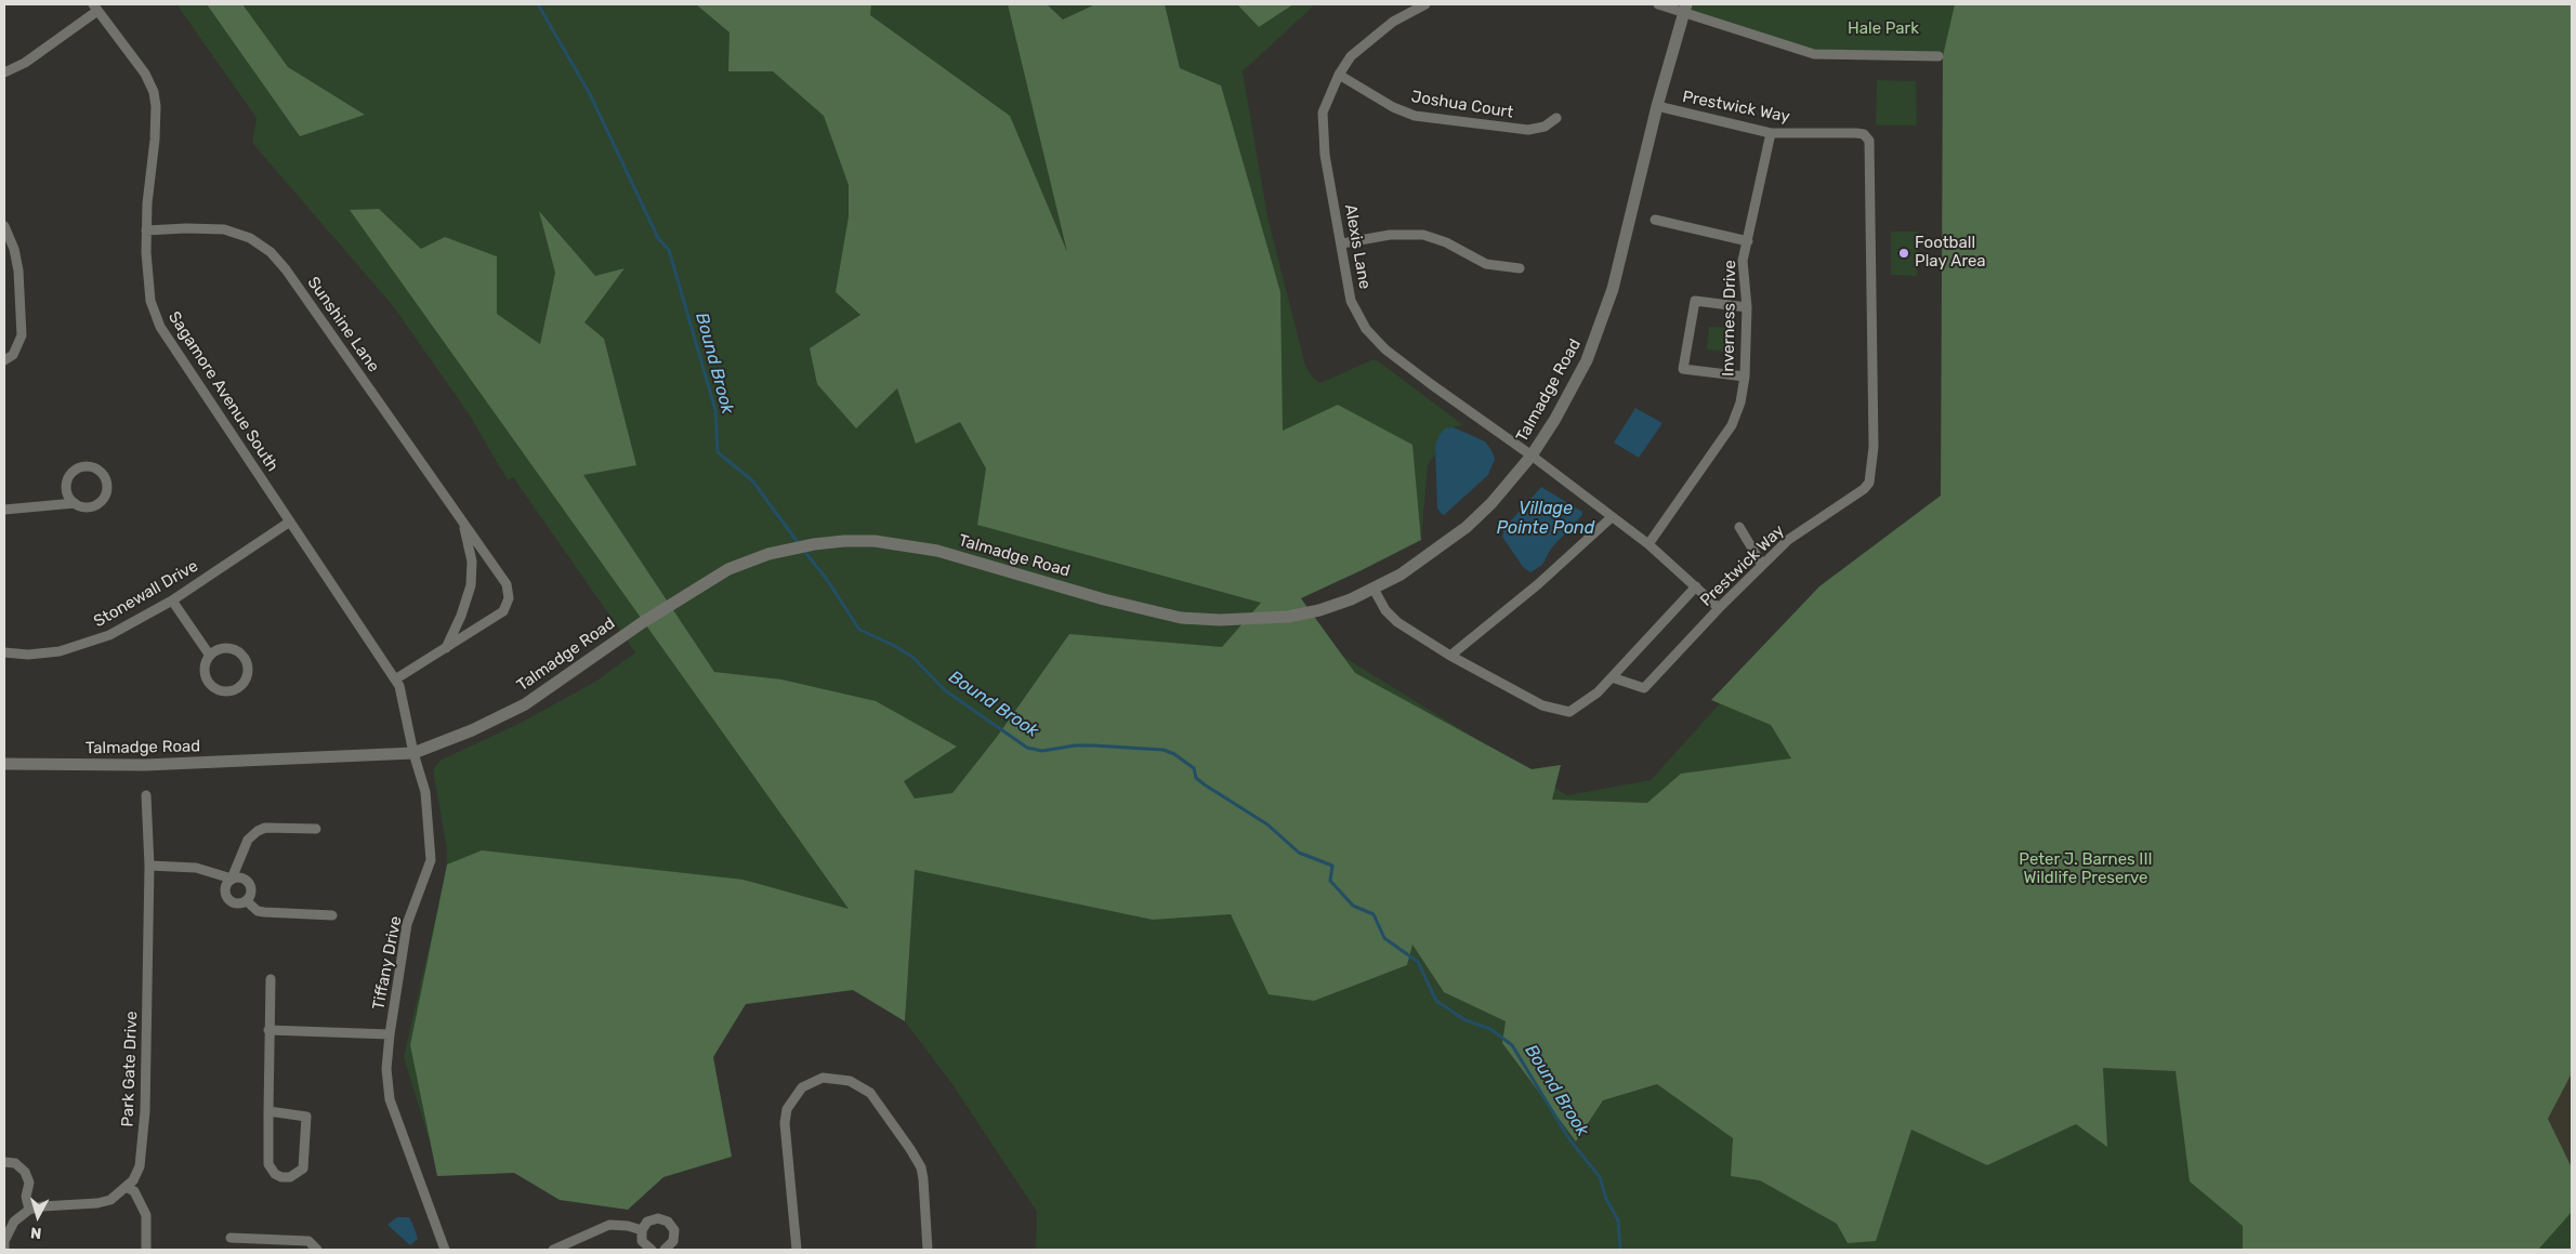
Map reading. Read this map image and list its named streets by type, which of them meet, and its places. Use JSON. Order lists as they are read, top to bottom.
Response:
{
  "streets": {
    "street": [
      "Joshua Court",
      "Prestwick Way",
      "Alexis Lane",
      "Inverness Drive",
      "Sunshine Lane",
      "Talmadge Road",
      "Sagamore Avenue South",
      "Stonewall Drive",
      "Tiffany Drive",
      "Park Gate Drive"
    ]
  },
  "crossings": [
    ["Joshua Court", "Alexis Lane"],
    ["Prestwick Way", "Alexis Lane"],
    ["Prestwick Way", "Inverness Drive"],
    ["Prestwick Way", "Talmadge Road"],
    ["Alexis Lane", "Inverness Drive"],
    ["Alexis Lane", "Talmadge Road"],
    ["Sunshine Lane", "Sagamore Avenue South"],
    ["Sunshine Lane", "Tiffany Drive"],
    ["Talmadge Road", "Tiffany Drive"],
    ["Sagamore Avenue South", "Stonewall Drive"],
    ["Sagamore Avenue South", "Tiffany Drive"]
  ],
  "water": ["Bound Brook", "Village Pointe Pond"],
  "parks": ["Hale Park", "Peter J. Barnes III Wildlife Preserve"],
  "places": ["Football Play Area"],
  "north": "bottom"
}
